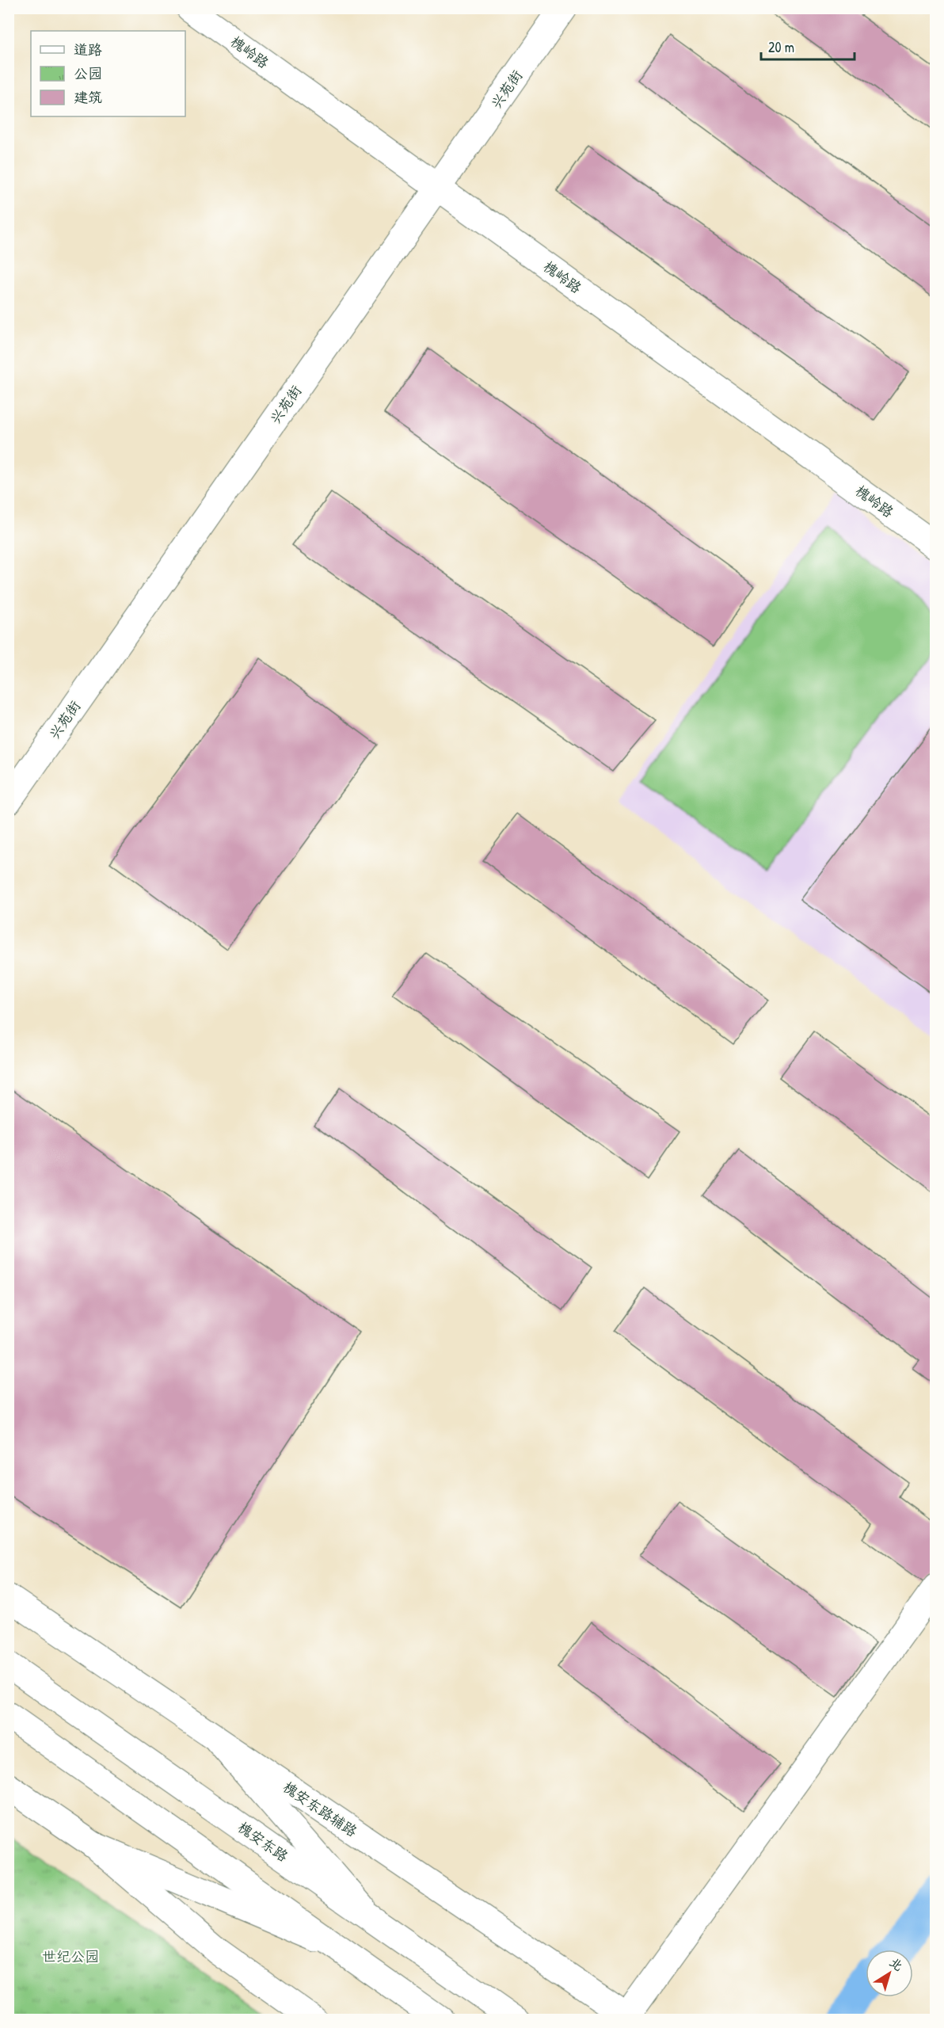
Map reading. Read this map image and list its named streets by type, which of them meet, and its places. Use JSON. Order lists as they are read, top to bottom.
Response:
{
  "streets": {
    "main road": [
      "槐岭路",
      "兴苑街",
      "槐安东路辅路",
      "槐安东路"
    ]
  },
  "crossings": [
    ["槐岭路", "兴苑街"]
  ],
  "parks": ["世纪公园"],
  "legend": ["道路", "公园", "建筑"],
  "scale_bar": "20 m",
  "north": "top right"
}
